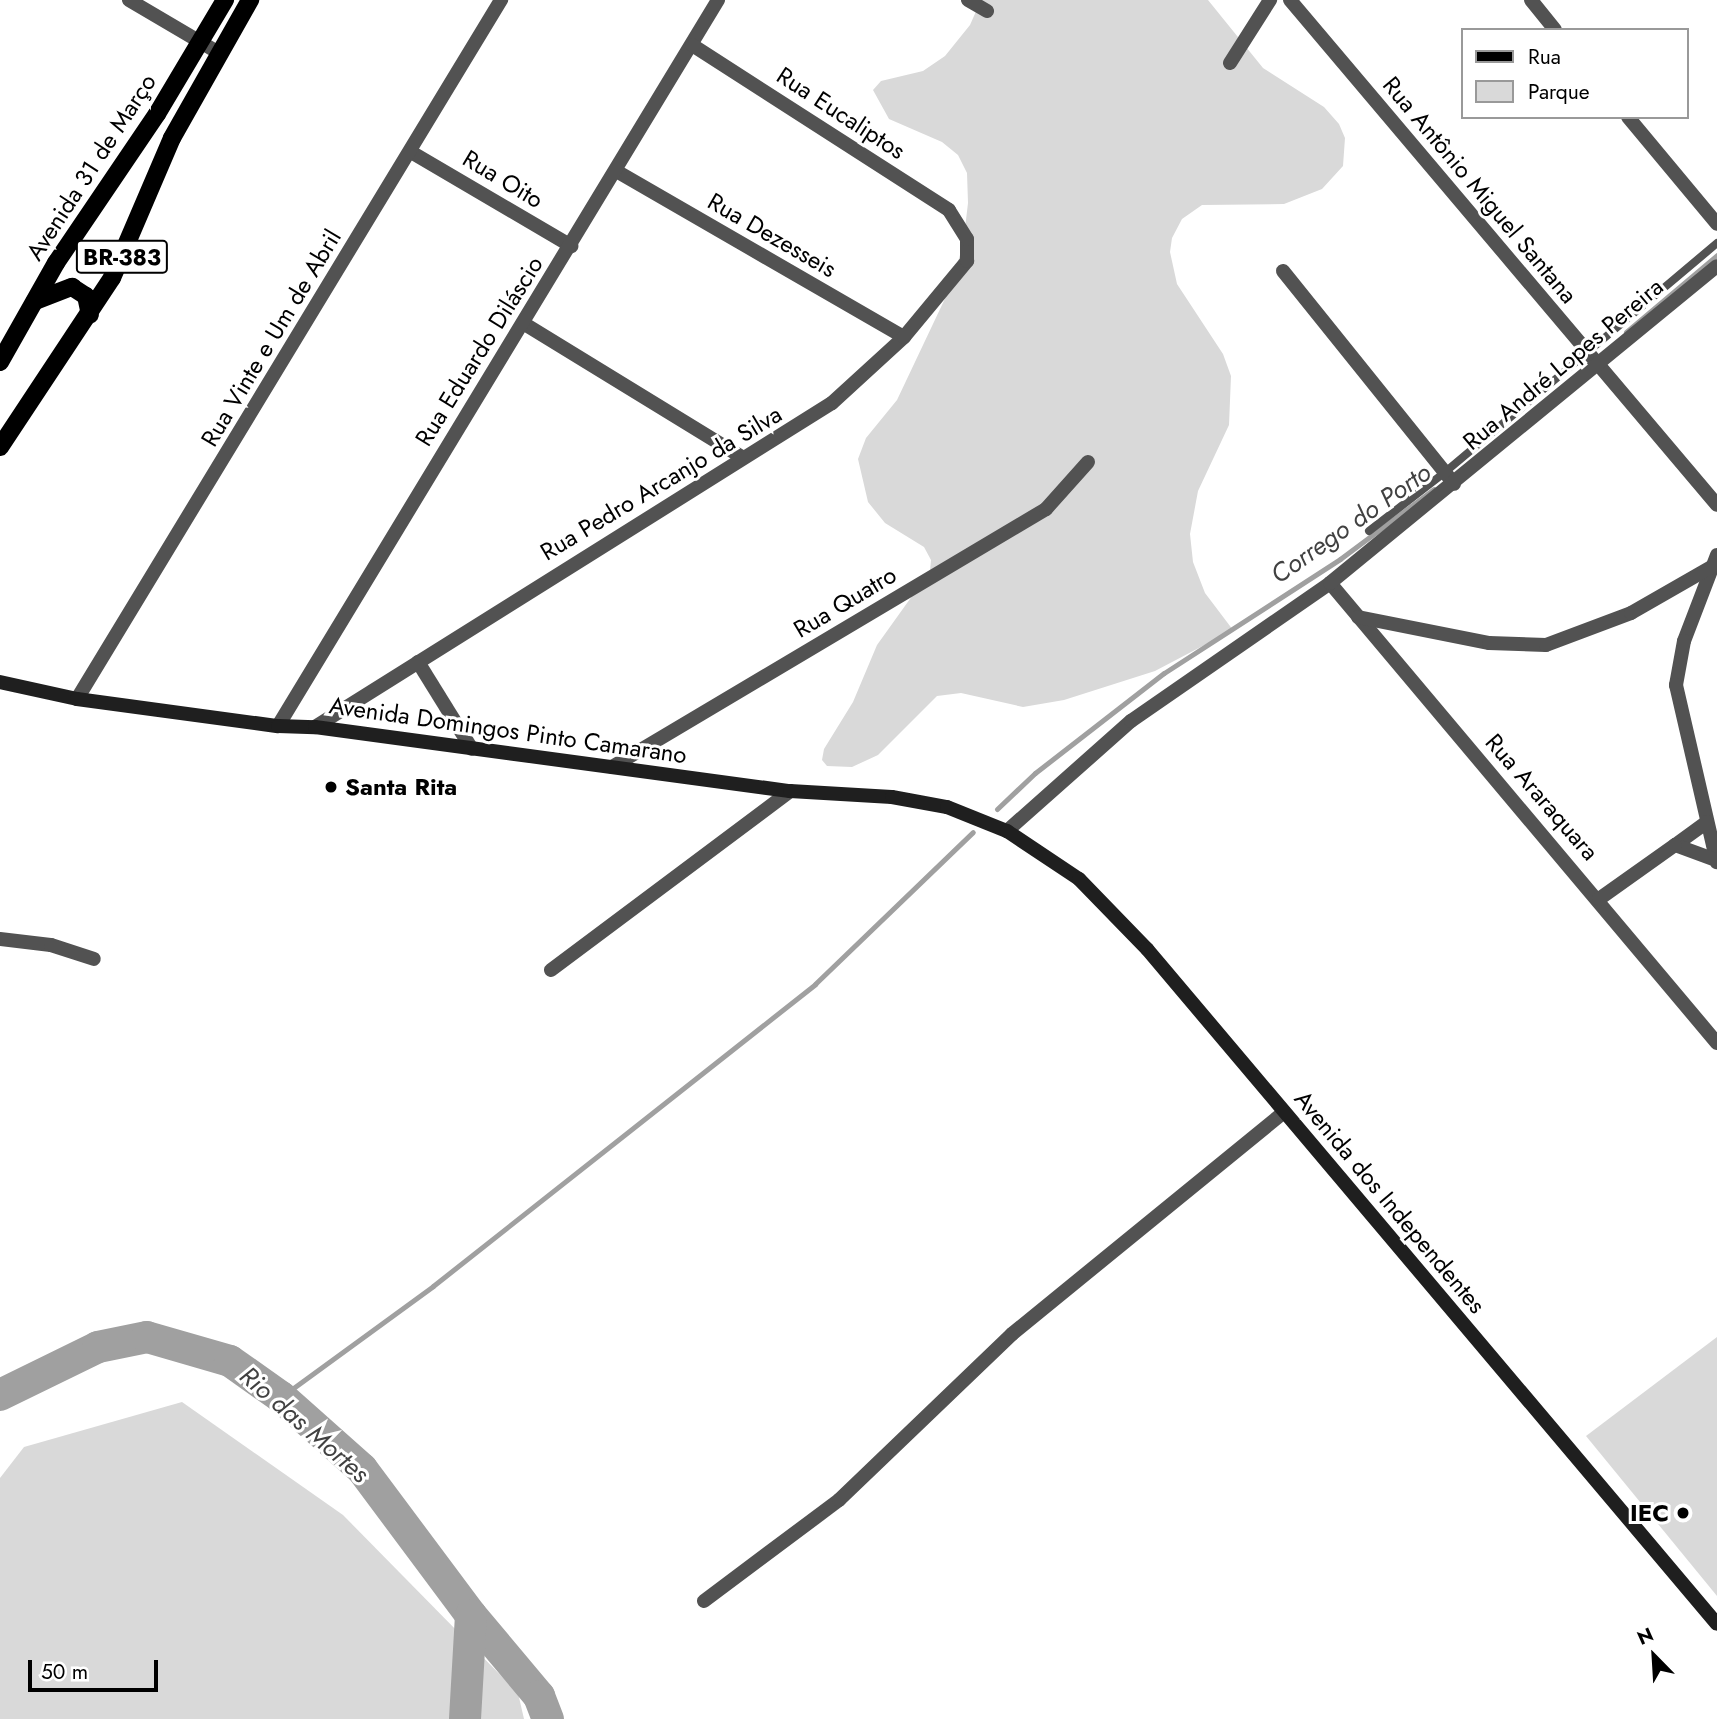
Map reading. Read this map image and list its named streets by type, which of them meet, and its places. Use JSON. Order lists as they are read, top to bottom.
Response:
{
  "streets": {
    "main road": [
      "Avenida 31 de Março",
      "BR-383",
      "Avenida Domingos Pinto Camarano",
      "Avenida dos Independentes"
    ],
    "street": [
      "Rua Eucaliptos",
      "Rua Oito",
      "Rua Antônio Miguel Santana",
      "Rua Dezesseis",
      "Rua Vinte e Um de Abril",
      "Rua Eduardo Diláscio",
      "Rua André Lopes Pereira",
      "Rua Pedro Arcanjo da Silva",
      "Rua Quatro",
      "Rua Araraquara"
    ]
  },
  "crossings": [
    ["Rua Eucaliptos", "Rua Eduardo Diláscio"],
    ["Rua Eucaliptos", "Rua Pedro Arcanjo da Silva"],
    ["Rua Oito", "Rua Vinte e Um de Abril"],
    ["Rua Oito", "Rua Eduardo Diláscio"],
    ["Rua Antônio Miguel Santana", "Rua André Lopes Pereira"],
    ["Rua Dezesseis", "Rua Eduardo Diláscio"],
    ["Rua Dezesseis", "Rua Pedro Arcanjo da Silva"],
    ["Rua Vinte e Um de Abril", "Avenida Domingos Pinto Camarano"],
    ["Rua Eduardo Diláscio", "Avenida Domingos Pinto Camarano"],
    ["Rua André Lopes Pereira", "Avenida Domingos Pinto Camarano"],
    ["Rua André Lopes Pereira", "Rua Araraquara"],
    ["Rua André Lopes Pereira", "Avenida dos Independentes"],
    ["Rua Pedro Arcanjo da Silva", "Avenida Domingos Pinto Camarano"],
    ["Rua Quatro", "Avenida Domingos Pinto Camarano"],
    ["Avenida Domingos Pinto Camarano", "Avenida dos Independentes"]
  ],
  "water": ["Corrego do Porto", "Rio das Mortes"],
  "places": ["Santa Rita", "IEC"],
  "legend": ["Rua", "Parque"],
  "scale_bar": "50 m",
  "north": "top left"
}
